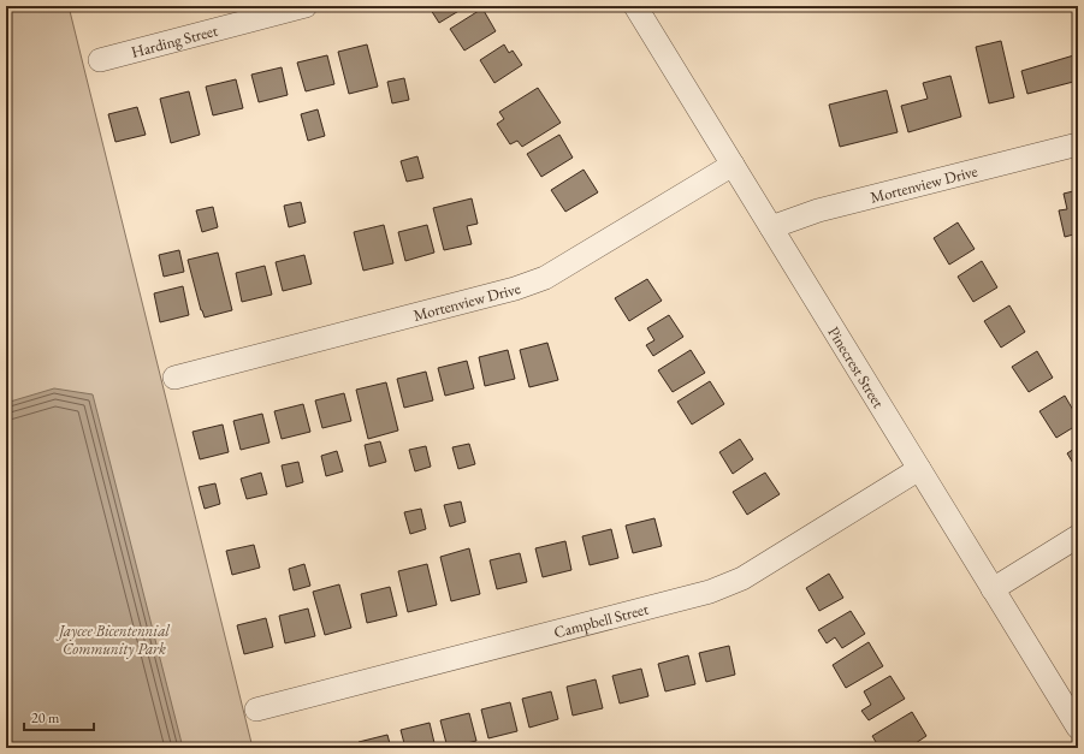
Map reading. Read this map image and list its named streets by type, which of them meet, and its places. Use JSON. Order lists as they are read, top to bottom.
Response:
{
  "streets": {
    "street": [
      "Harding Street",
      "Mortenview Drive",
      "Pinecrest Street",
      "Campbell Street"
    ]
  },
  "crossings": [
    ["Mortenview Drive", "Pinecrest Street"],
    ["Pinecrest Street", "Campbell Street"]
  ],
  "parks": ["Jaycee Bicentennial Community Park"],
  "scale_bar": "20 m"
}
